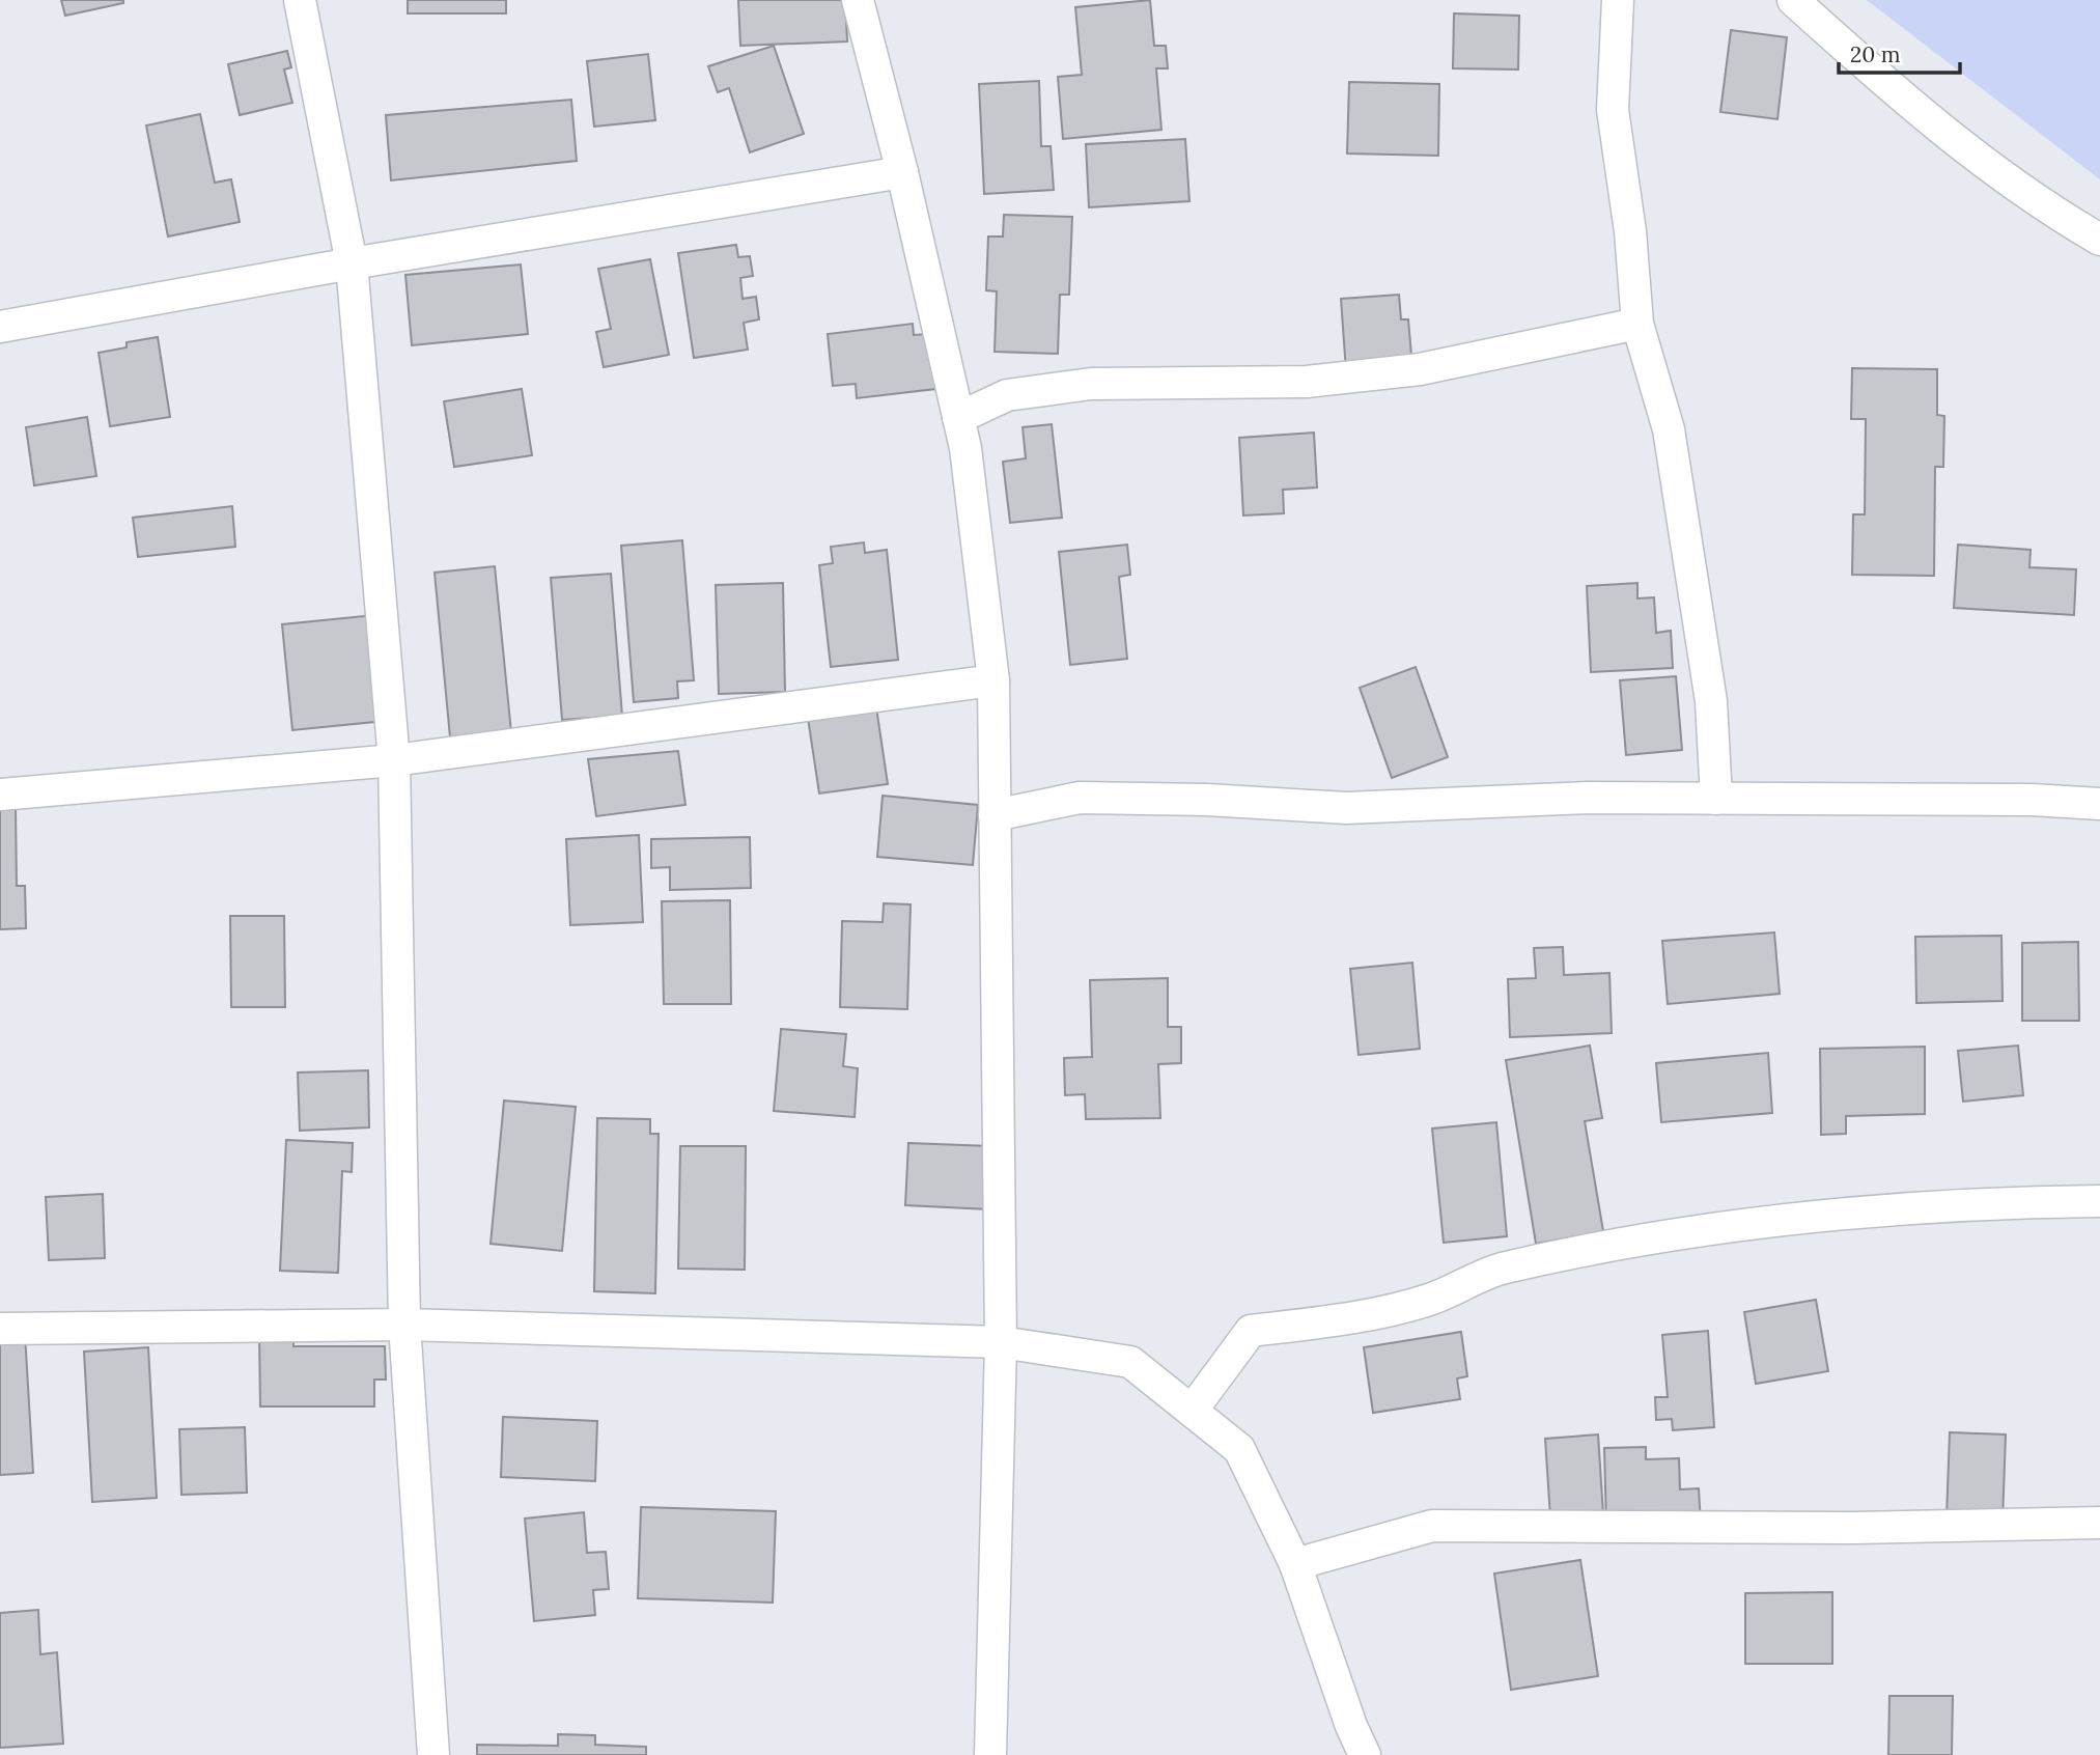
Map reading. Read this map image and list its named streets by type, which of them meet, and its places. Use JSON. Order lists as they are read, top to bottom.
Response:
{
  "scale_bar": "20 m"
}
